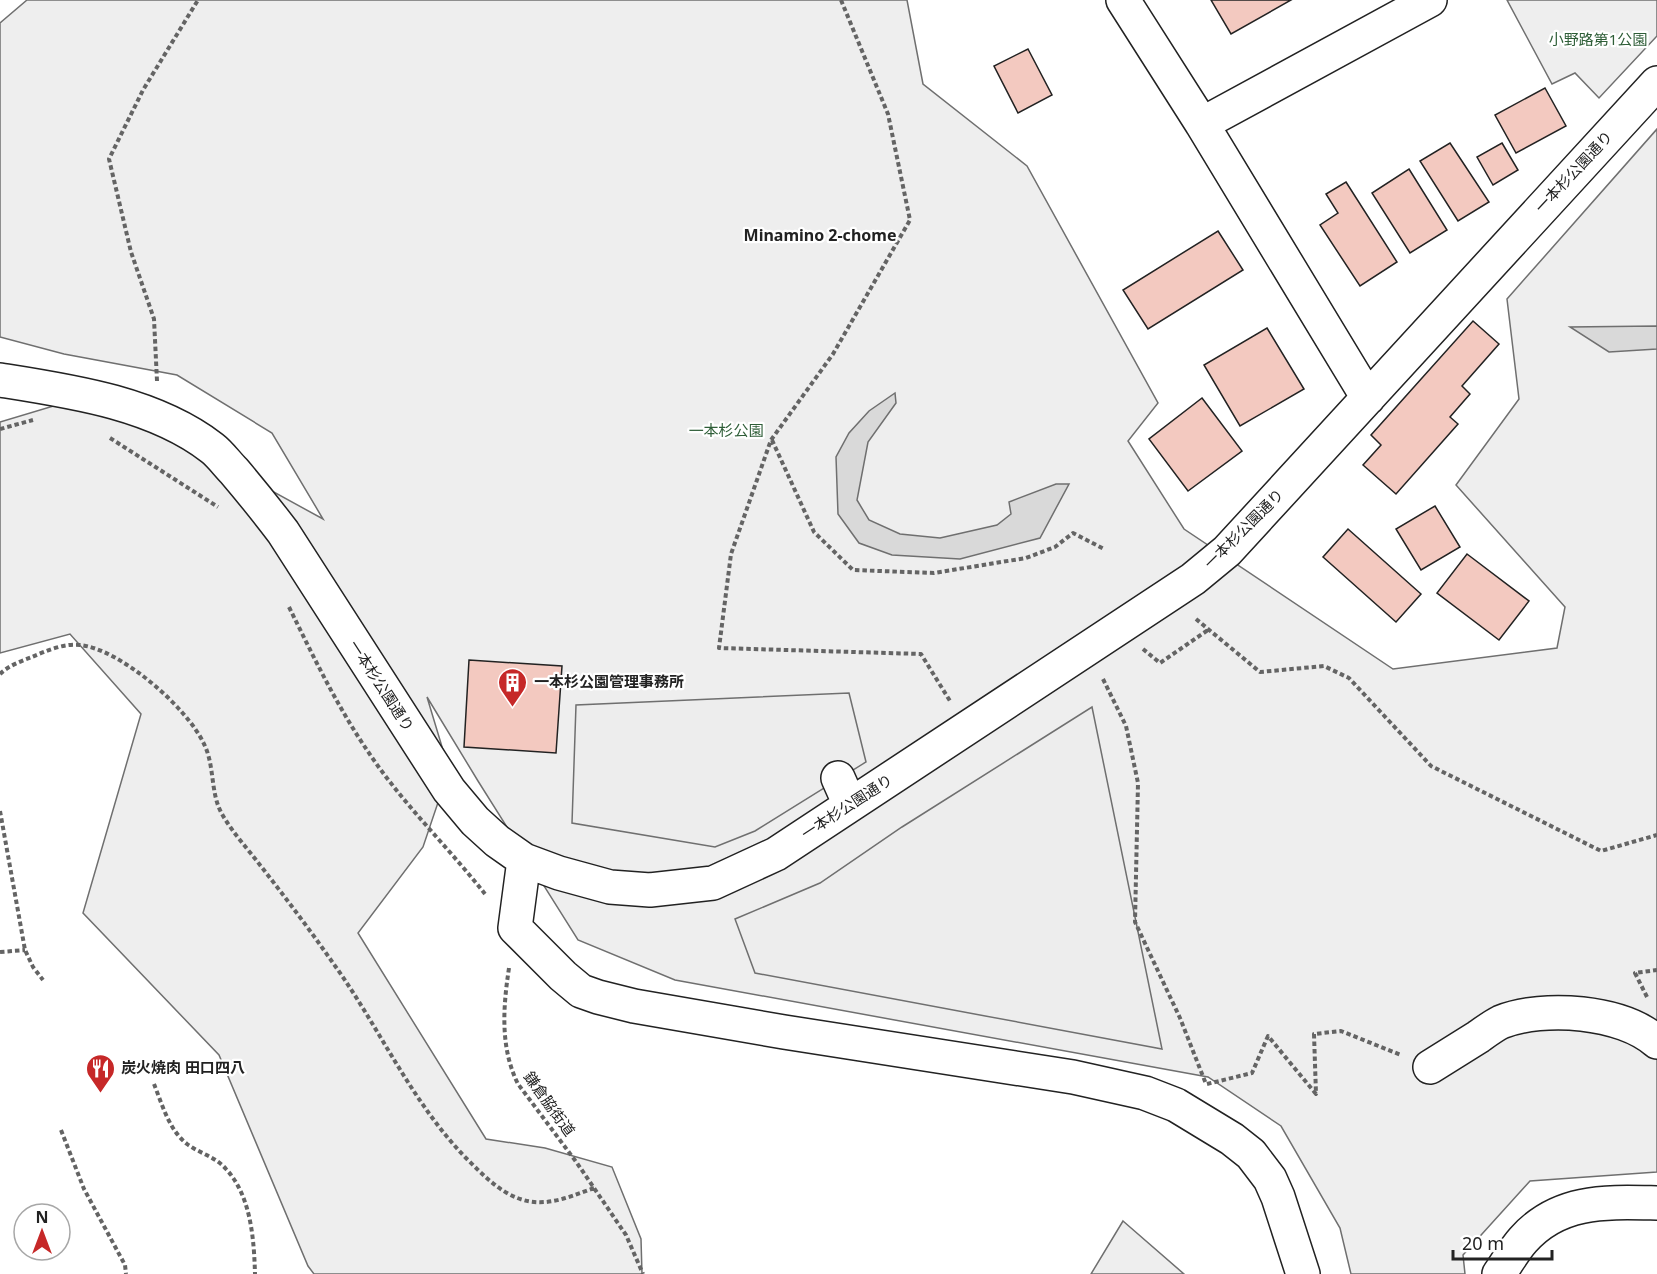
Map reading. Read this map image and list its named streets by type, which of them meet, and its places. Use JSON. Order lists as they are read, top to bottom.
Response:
{
  "streets": {
    "street": ["一本杉公園通り"],
    "path": ["鎌倉脇街道"]
  },
  "districts": ["Minamino 2-chome"],
  "parks": ["小野路第1公園", "一本杉公園"],
  "places": {
    "building": ["一本杉公園管理事務所"],
    "restaurant": ["炭火焼肉 田口四八"]
  },
  "scale_bar": "20 m",
  "north": "top"
}
